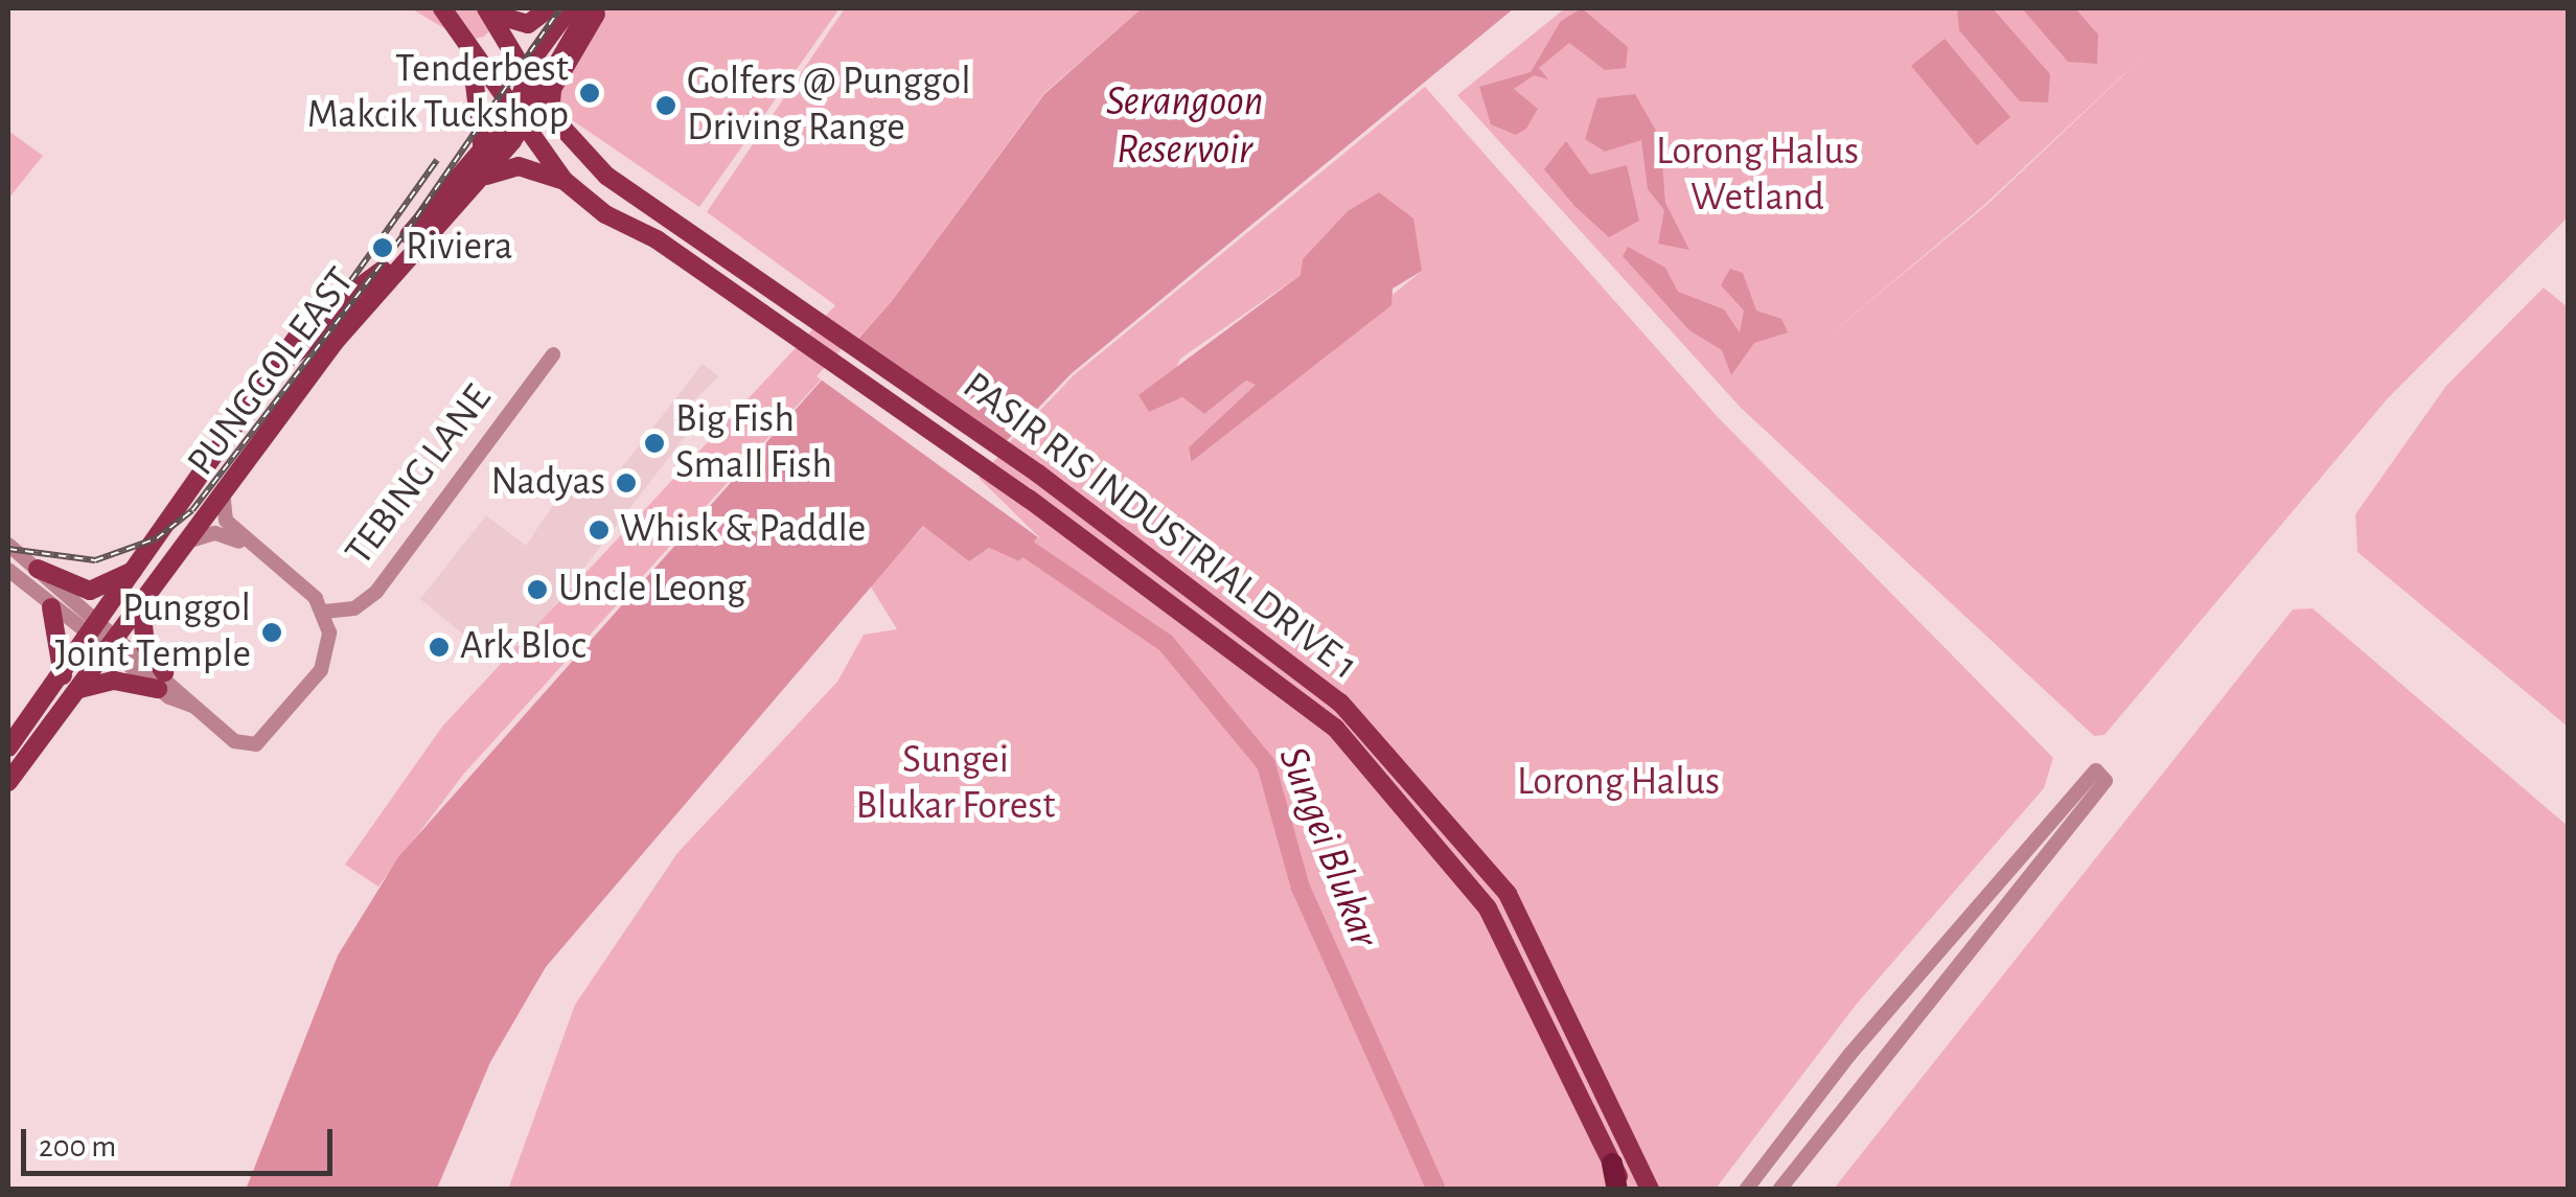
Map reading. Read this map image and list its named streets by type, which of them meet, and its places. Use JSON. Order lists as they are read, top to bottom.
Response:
{
  "streets": {
    "main road": ["PUNGGOL EAST", "PASIR RIS INDUSTRIAL DRIVE 1"],
    "street": ["TEBING LANE"]
  },
  "crossings": [
    ["PUNGGOL EAST", "TEBING LANE"],
    ["PUNGGOL EAST", "PASIR RIS INDUSTRIAL DRIVE 1"]
  ],
  "water": ["Serangoon Reservoir", "Sungei Blukar"],
  "parks": ["Lorong Halus Wetland", "Sungei Blukar Forest", "Lorong Halus"],
  "places": [
    "Tenderbest Makcik Tuckshop",
    "Golfers @ Punggol Driving Range",
    "Riviera",
    "Big Fish Small Fish",
    "Nadyas",
    "Whisk & Paddle",
    "Uncle Leong",
    "Punggol Joint Temple",
    "Ark Bloc"
  ],
  "scale_bar": "200 m"
}
